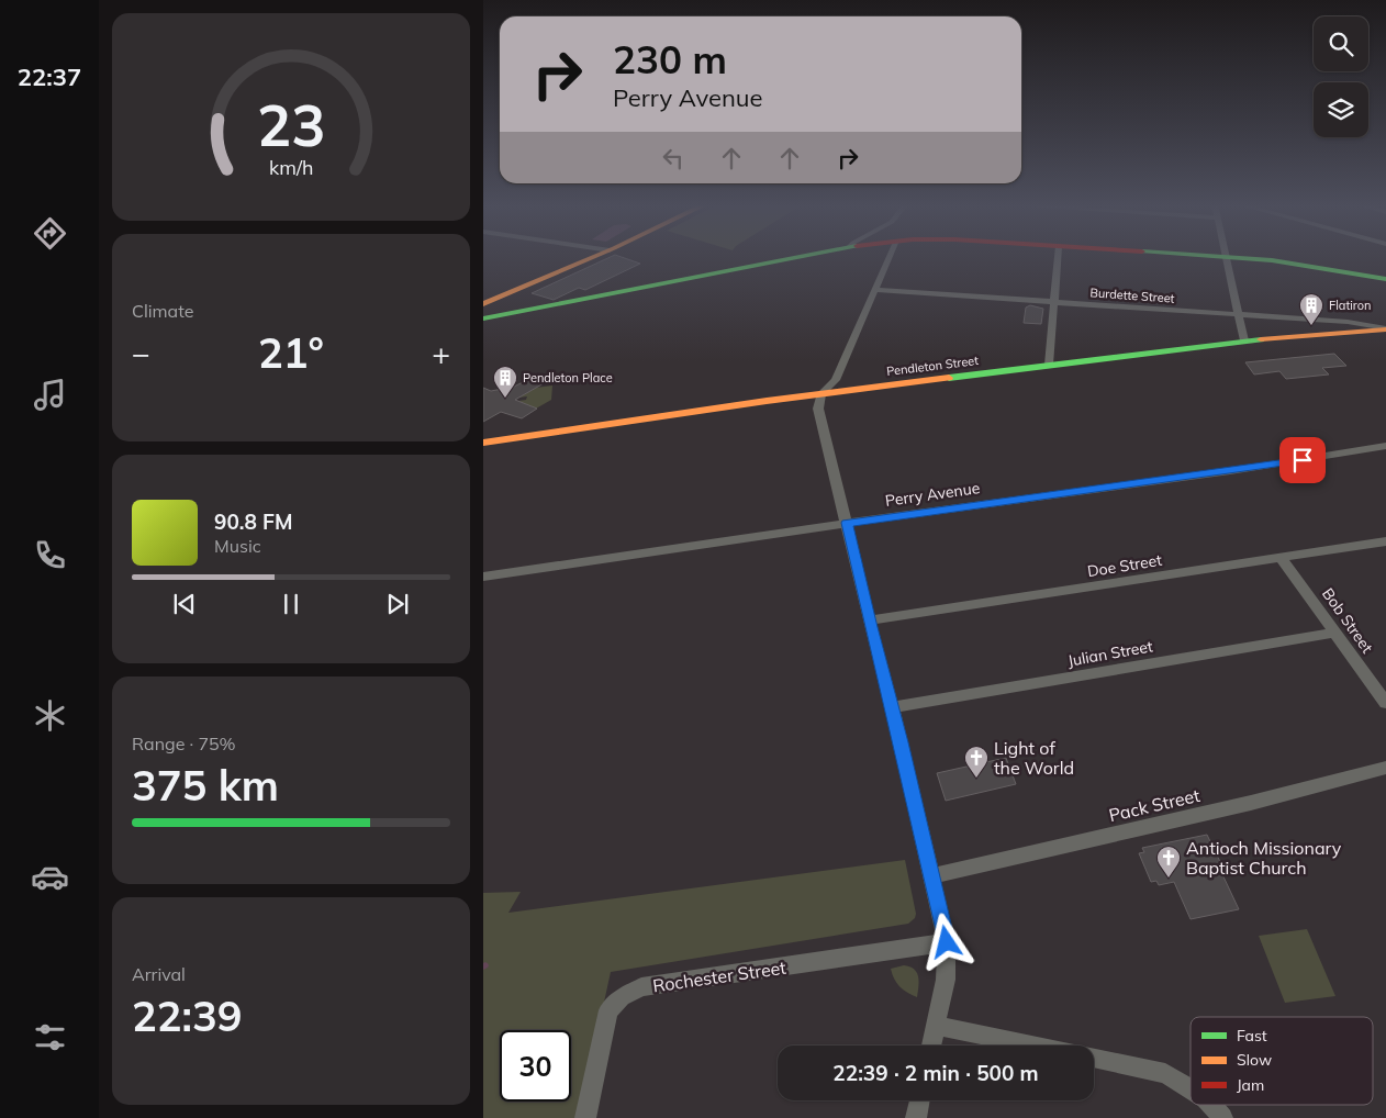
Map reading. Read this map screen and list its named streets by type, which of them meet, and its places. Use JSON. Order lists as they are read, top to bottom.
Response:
{
  "streets": {
    "main road": ["Pendleton Street"],
    "street": [
      "Burdette Street",
      "Perry Avenue",
      "Doe Street",
      "Bob Street",
      "Julian Street",
      "Pack Street",
      "Rochester Street"
    ]
  },
  "crossings": [
    ["Burdette Street", "Pendleton Street"],
    ["Doe Street", "Bob Street"],
    ["Bob Street", "Julian Street"]
  ],
  "places": {
    "building": ["Flatiron", "Pendleton Place"],
    "church": ["Light of the World", "Antioch Missionary Baptist Church"]
  },
  "legend": ["Fast", "Slow", "Jam"],
  "page": {
    "tabs": "22:37",
    "turn": ["230 m", "Perry Avenue"],
    "tile": [
      "Climate",
      ["Range · 75%", "375 km"],
      ["Arrival", "22:39"]
    ],
    "heat": ["−", "21°", "+"],
    "song": ["90.8 FM", "Music"],
    "limit": "30",
    "trip": "22:39 · 2 min · 500 m",
    "gauge": ["23", "km/h"]
  }
}
